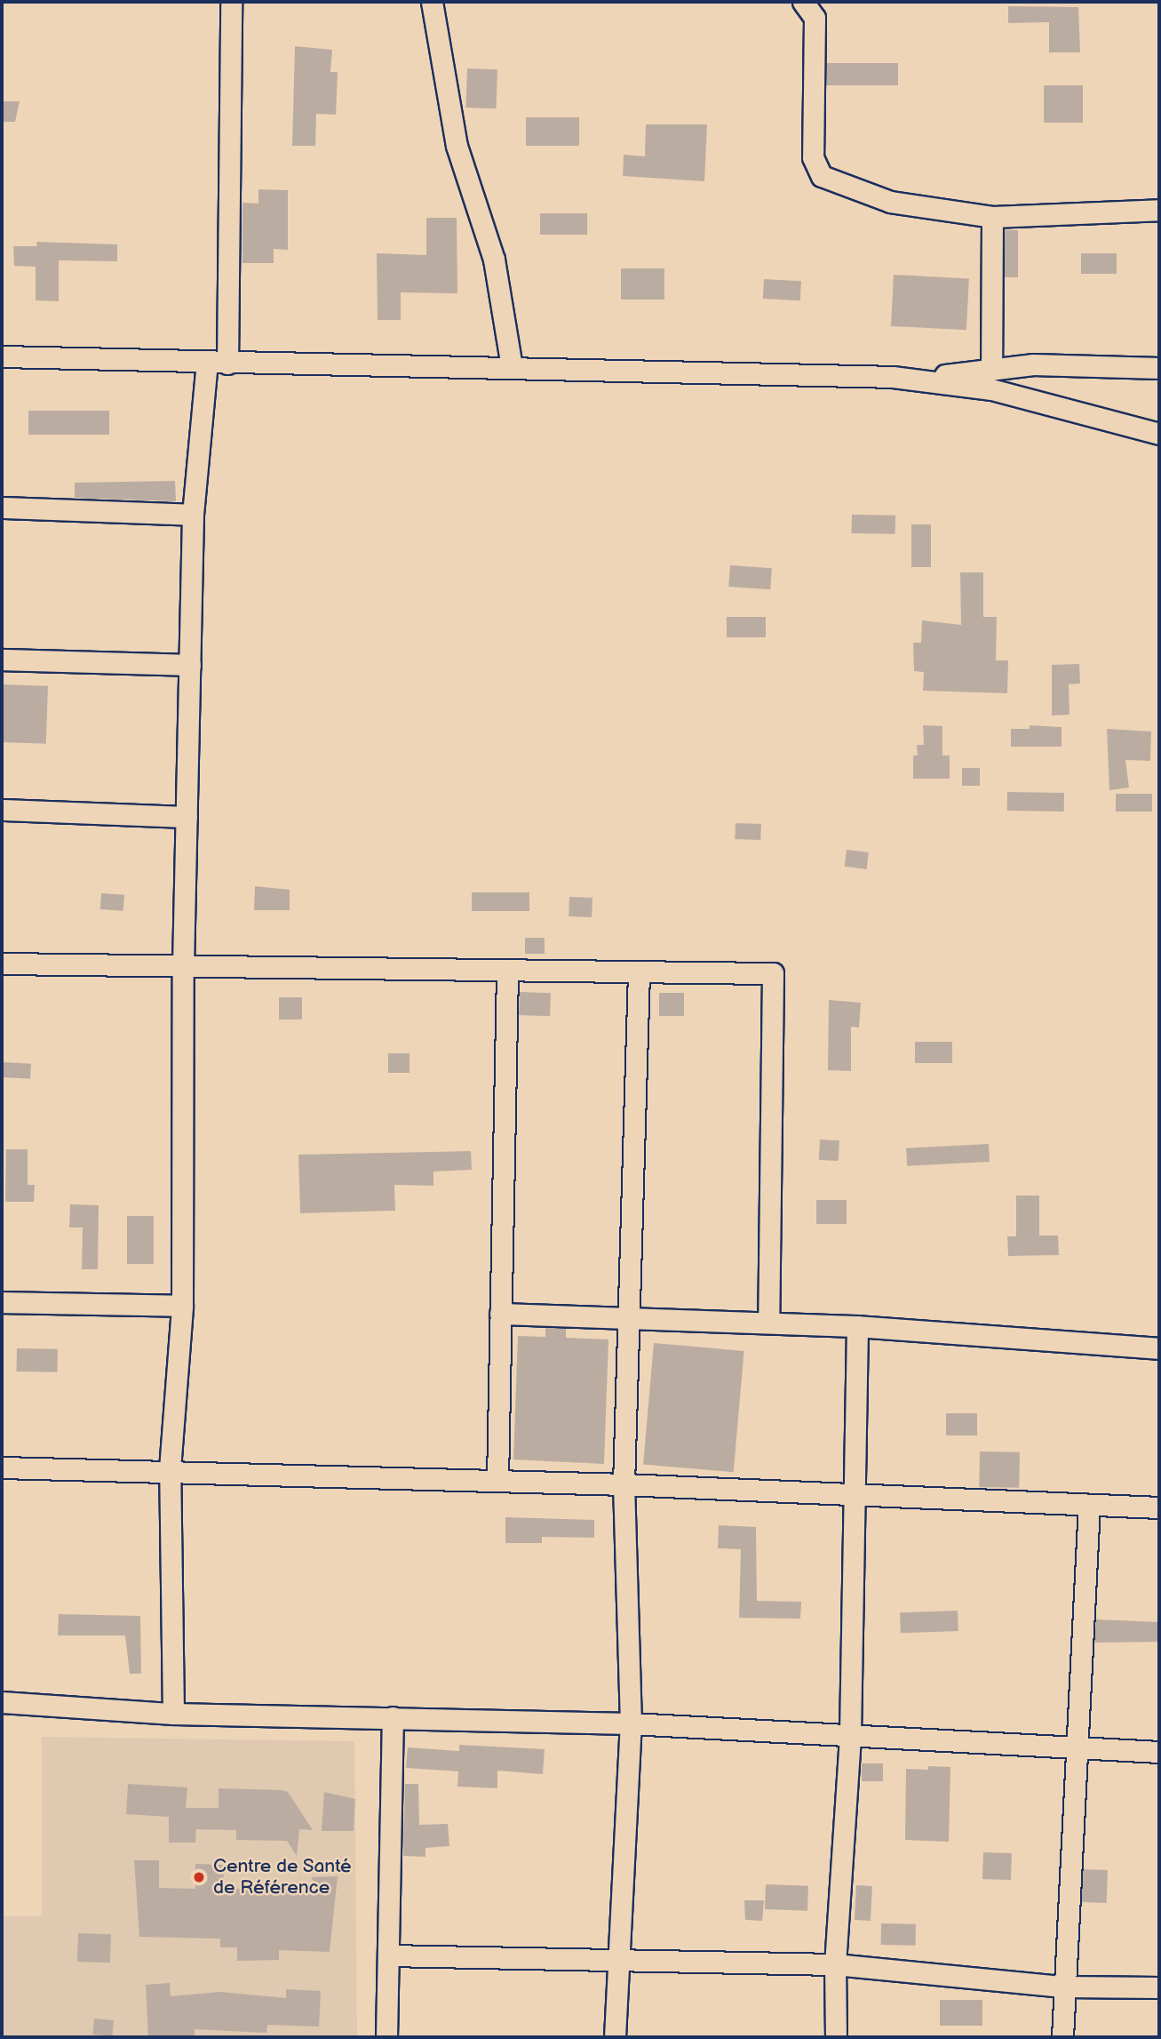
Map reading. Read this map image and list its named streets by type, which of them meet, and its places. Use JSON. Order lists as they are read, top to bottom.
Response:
{
  "places": ["Centre de Santé de Référence"]
}
